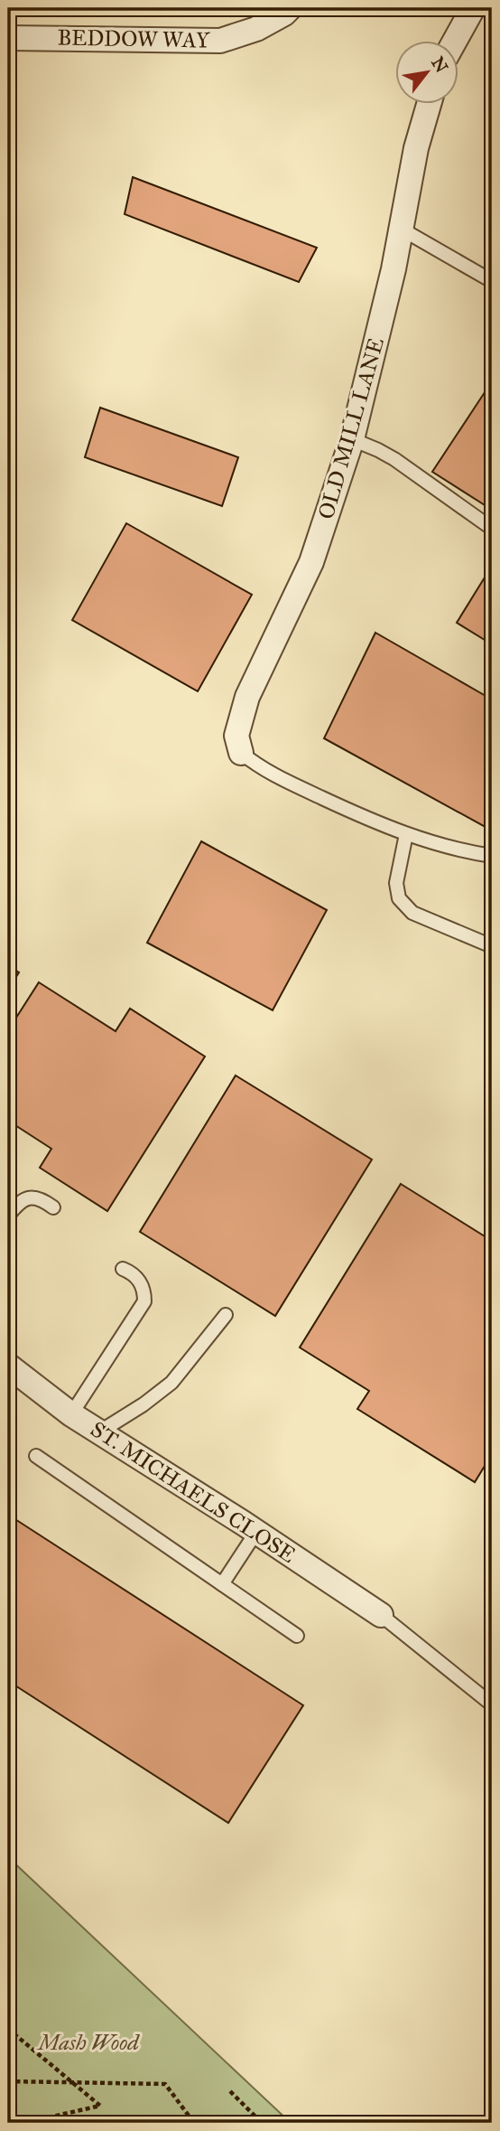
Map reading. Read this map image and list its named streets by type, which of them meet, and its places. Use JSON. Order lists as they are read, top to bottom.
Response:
{
  "streets": {
    "street": ["BEDDOW WAY", "OLD MILL LANE", "ST. MICHAELS CLOSE"]
  },
  "parks": ["Mash Wood"],
  "north": "top right"
}
